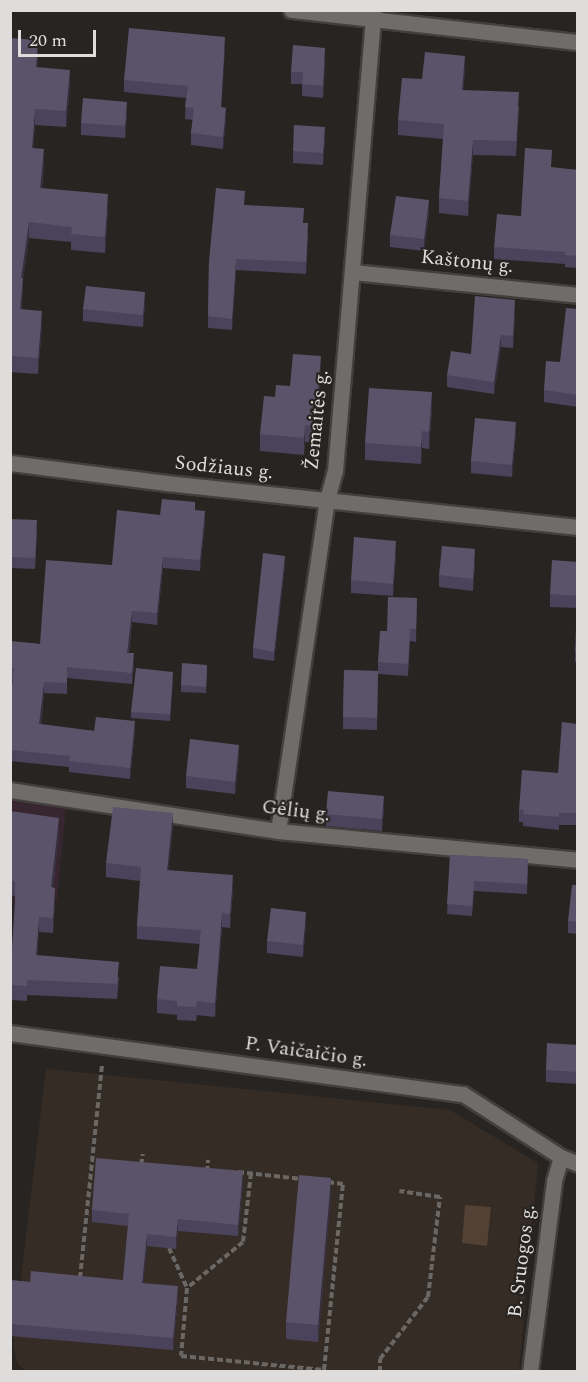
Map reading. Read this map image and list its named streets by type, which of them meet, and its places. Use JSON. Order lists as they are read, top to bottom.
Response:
{
  "streets": {
    "street": [
      "Kaštonų g.",
      "Žemaitės g.",
      "Sodžiaus g.",
      "Gėlių g.",
      "P. Vaičaičio g.",
      "B. Sruogos g."
    ]
  },
  "crossings": [
    ["Kaštonų g.", "Žemaitės g."],
    ["Žemaitės g.", "Sodžiaus g."],
    ["Žemaitės g.", "Gėlių g."],
    ["P. Vaičaičio g.", "B. Sruogos g."]
  ],
  "scale_bar": "20 m"
}
